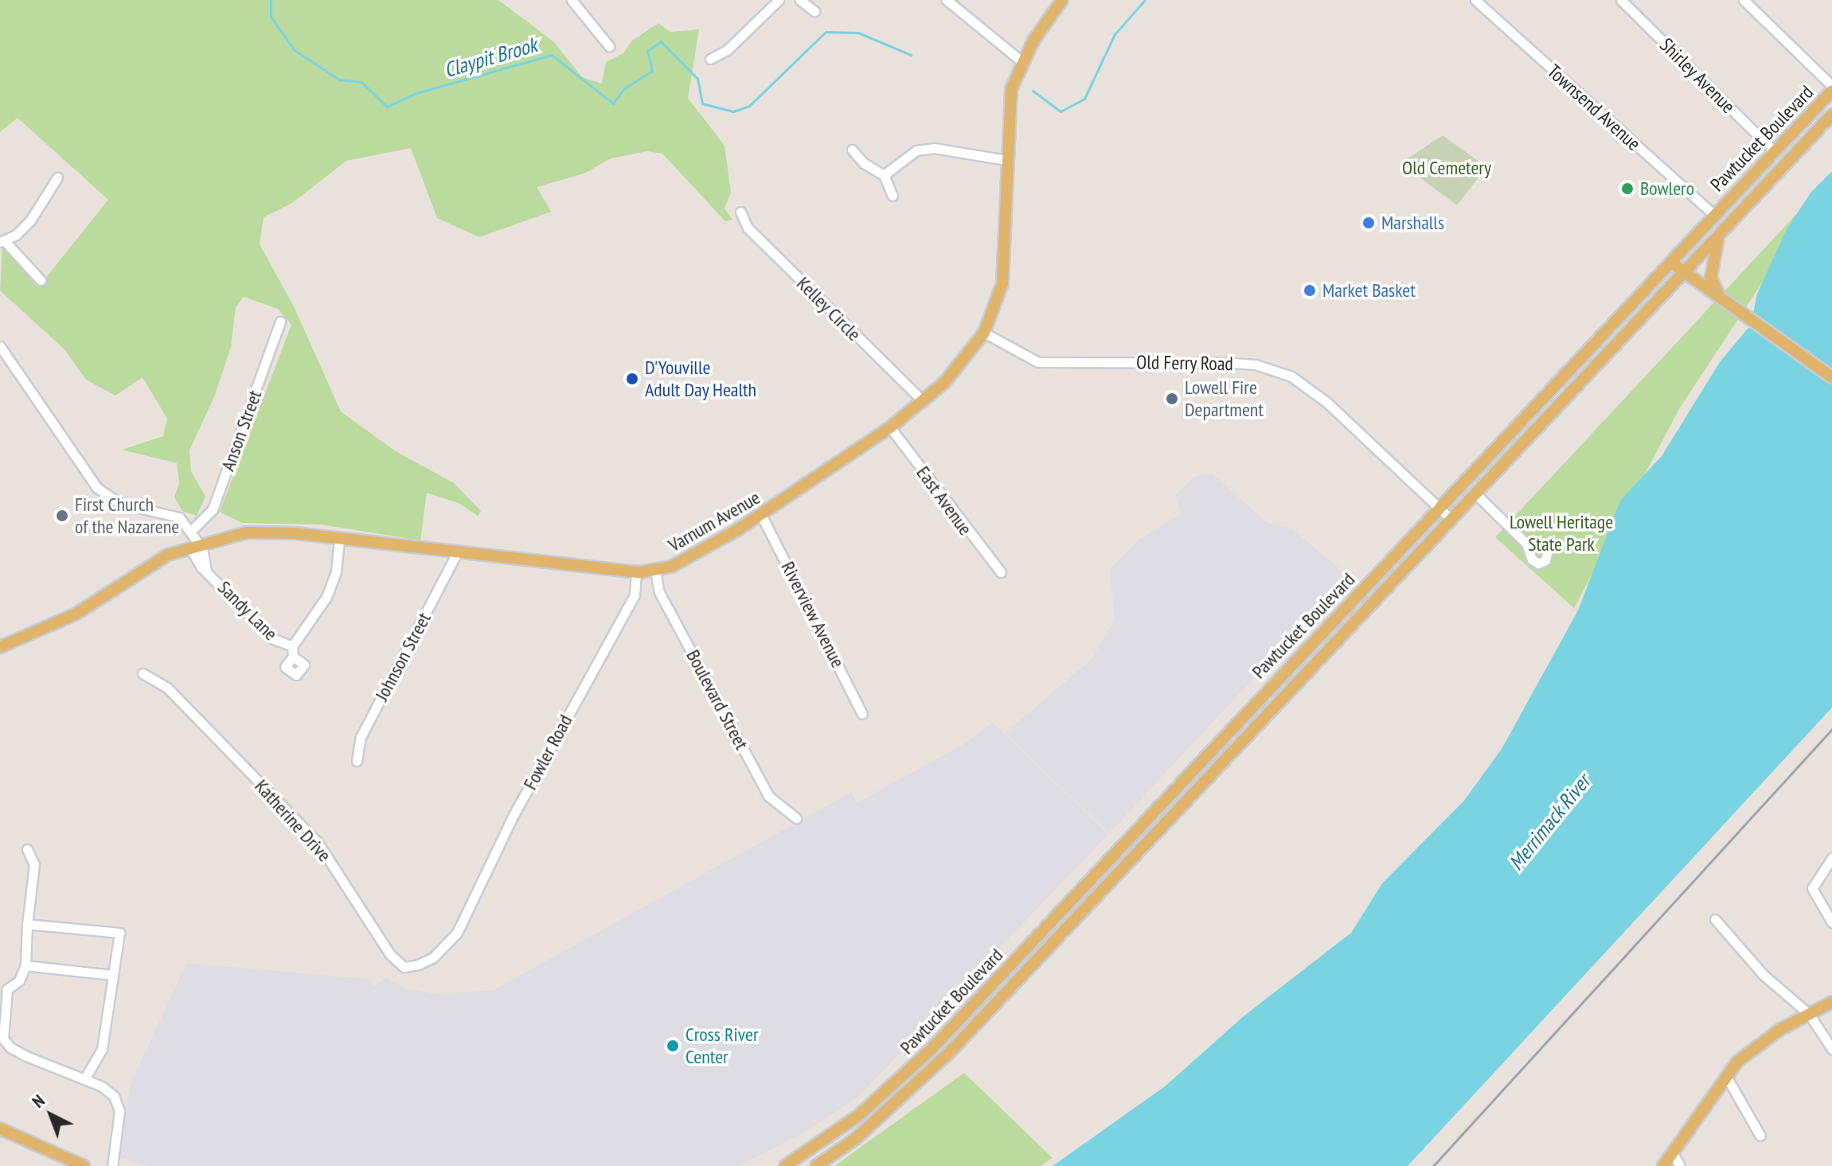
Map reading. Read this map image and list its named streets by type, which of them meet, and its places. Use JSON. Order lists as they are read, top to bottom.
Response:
{
  "streets": {
    "main road": ["Pawtucket Boulevard", "Varnum Avenue"],
    "street": [
      "Shirley Avenue",
      "Townsend Avenue",
      "Kelley Circle",
      "Old Ferry Road",
      "Anson Street",
      "East Avenue",
      "Sandy Lane",
      "Riverview Avenue",
      "Johnson Street",
      "Boulevard Street",
      "Fowler Road",
      "Katherine Drive"
    ]
  },
  "crossings": [
    ["Shirley Avenue", "Pawtucket Boulevard"],
    ["Townsend Avenue", "Pawtucket Boulevard"],
    ["Pawtucket Boulevard", "Old Ferry Road"],
    ["Kelley Circle", "Varnum Avenue"],
    ["Old Ferry Road", "Varnum Avenue"],
    ["Anson Street", "Sandy Lane"],
    ["East Avenue", "Varnum Avenue"],
    ["Varnum Avenue", "Sandy Lane"],
    ["Varnum Avenue", "Riverview Avenue"],
    ["Varnum Avenue", "Johnson Street"],
    ["Varnum Avenue", "Boulevard Street"],
    ["Varnum Avenue", "Fowler Road"],
    ["Fowler Road", "Katherine Drive"]
  ],
  "water": ["Claypit Brook", "Merrimack River"],
  "parks": ["Old Cemetery", "Lowell Heritage State Park"],
  "places": [
    "Bowlero",
    "Marshalls",
    "Market Basket",
    "D'Youville Adult Day Health",
    "Lowell Fire Department",
    "First Church of the Nazarene",
    "Cross River Center"
  ],
  "north": "top left"
}
